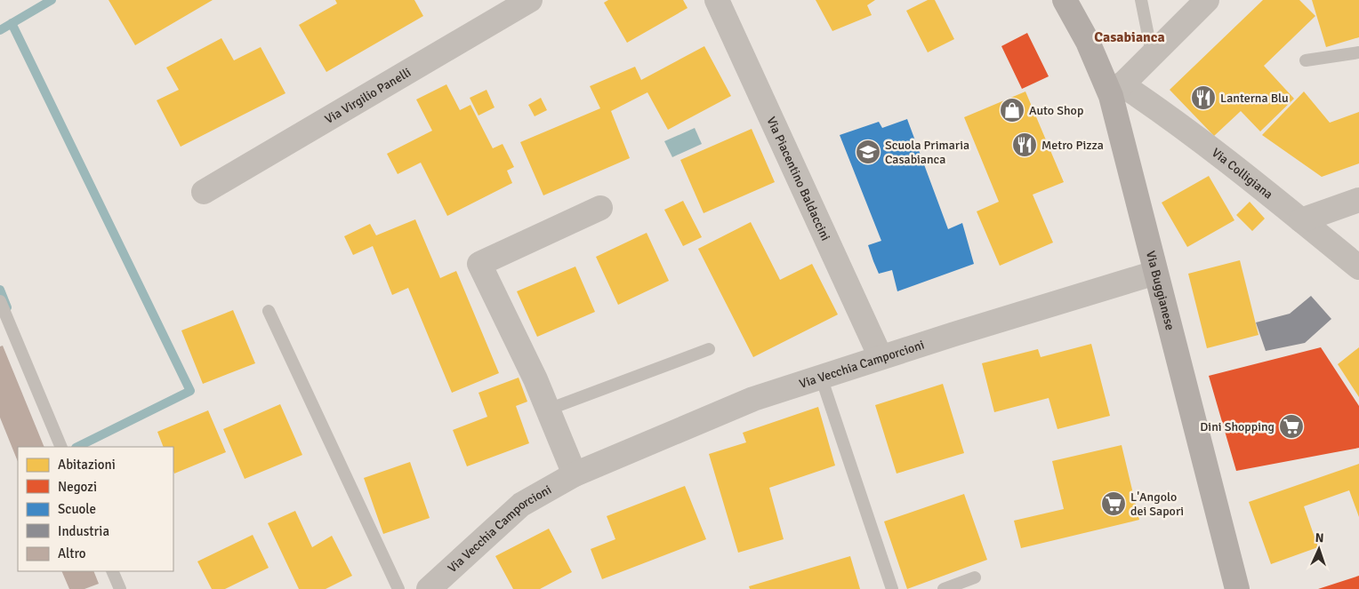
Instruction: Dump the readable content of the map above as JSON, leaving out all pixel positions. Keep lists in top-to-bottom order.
{
  "streets": {
    "main road": ["Via Buggianese"],
    "street": [
      "Via Virgilio Panelli",
      "Via Colligiana",
      "Via Piacentino Baldaccini",
      "Via Vecchia Camporcioni"
    ]
  },
  "crossings": [
    ["Via Colligiana", "Via Buggianese"],
    ["Via Piacentino Baldaccini", "Via Vecchia Camporcioni"],
    ["Via Buggianese", "Via Vecchia Camporcioni"]
  ],
  "districts": ["Casabianca"],
  "places": {
    "restaurant": ["Lanterna Blu", "Metro Pizza"],
    "shop": ["Auto Shop"],
    "school or university": ["Scuola Primaria Casabianca"],
    "supermarket": ["Dini Shopping", "L'Angolo dei Sapori"]
  },
  "legend": [
    "Abitazioni",
    "Negozi",
    "Scuole",
    "Industria",
    "Altro"
  ],
  "north": "top"
}
